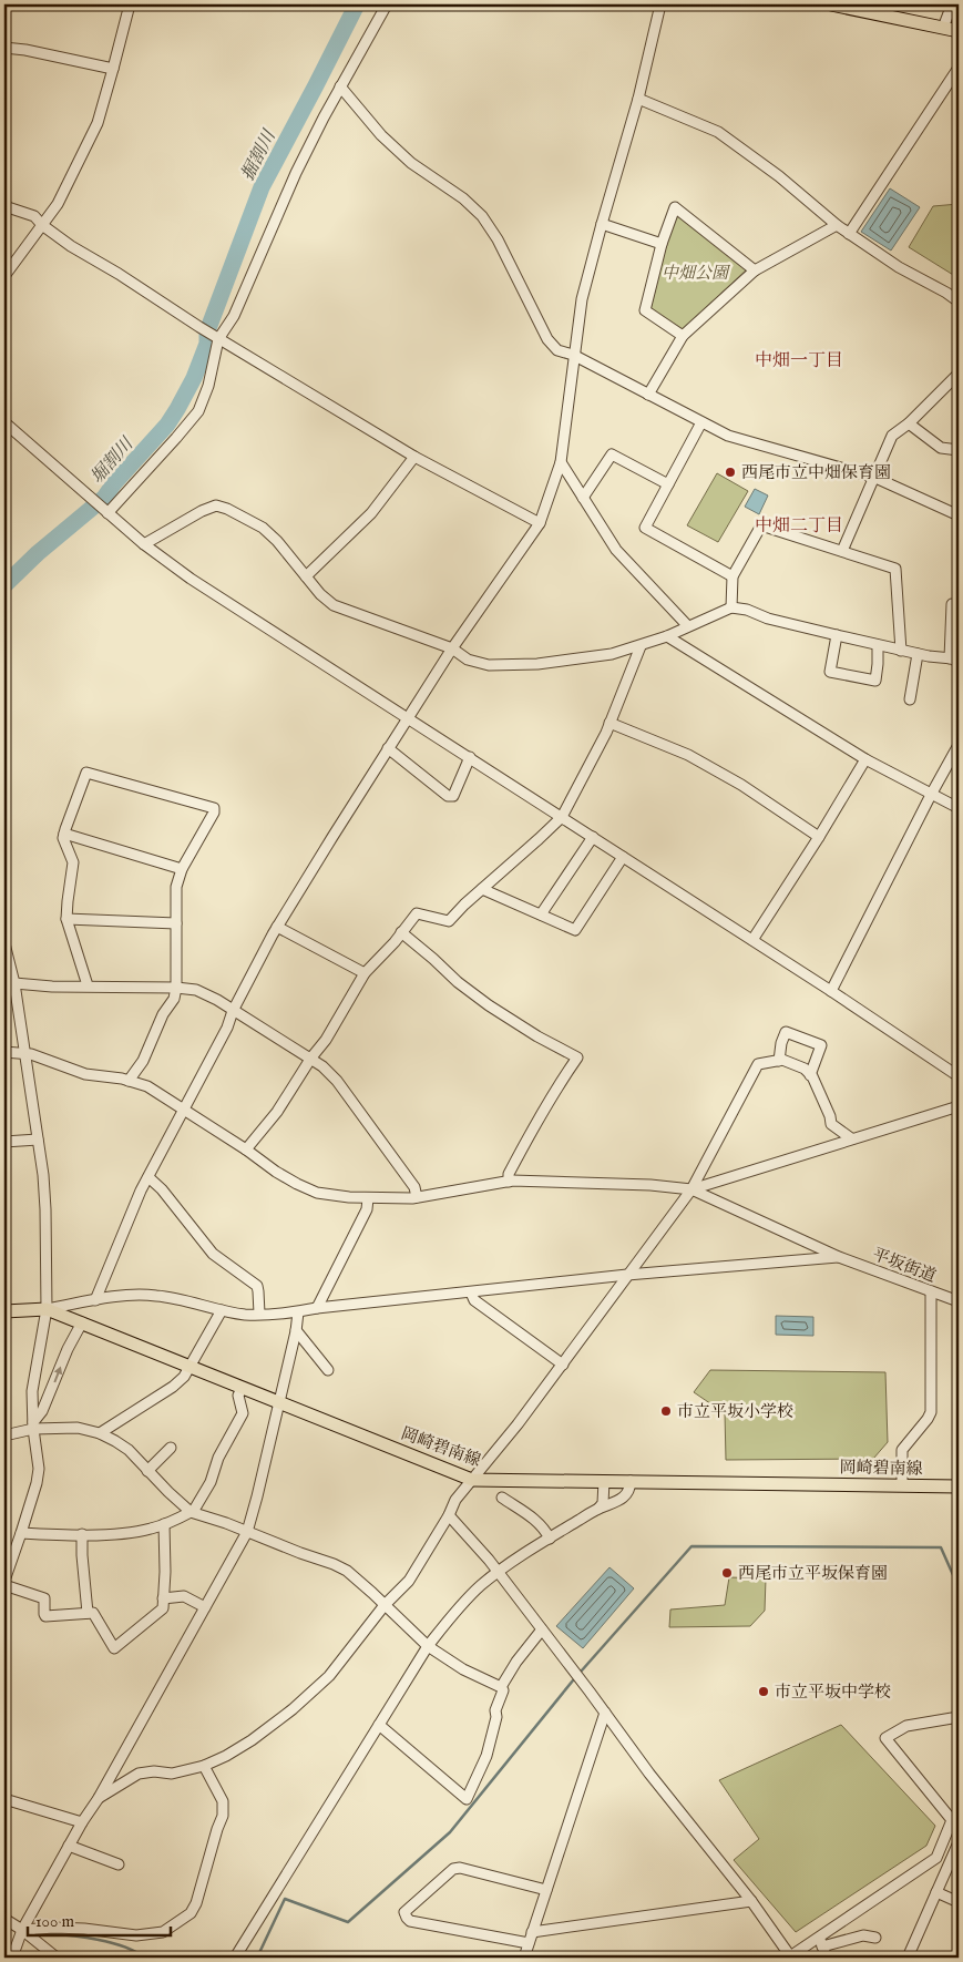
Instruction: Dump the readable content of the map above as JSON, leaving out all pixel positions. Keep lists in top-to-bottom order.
{
  "streets": {
    "main road": ["岡崎碧南線"],
    "street": ["平坂街道"]
  },
  "districts": ["中畑一丁目", "中畑二丁目"],
  "water": ["掘割川", "堀割川"],
  "parks": ["中畑公園"],
  "places": [
    "西尾市立中畑保育園",
    "市立平坂小学校",
    "西尾市立平坂保育園",
    "市立平坂中学校"
  ],
  "scale_bar": "100 m"
}
